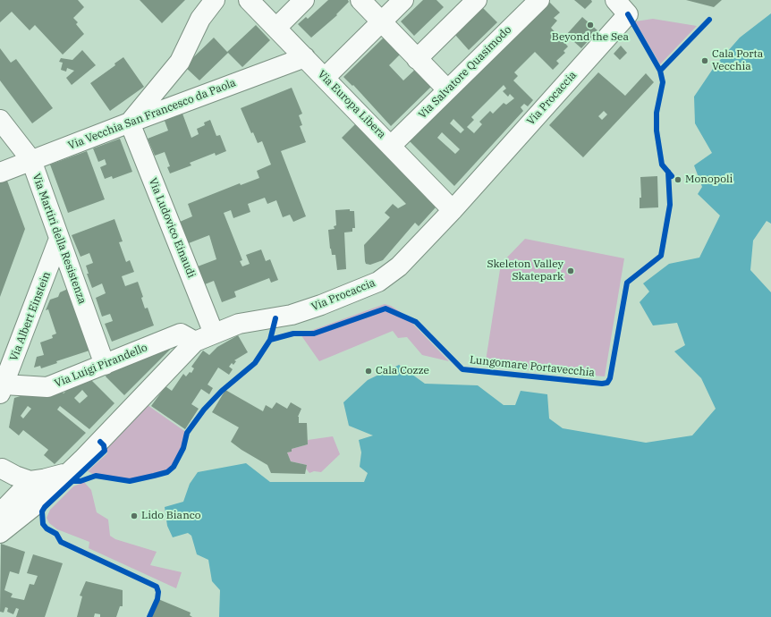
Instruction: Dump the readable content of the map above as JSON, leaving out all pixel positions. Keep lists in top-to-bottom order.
{
  "streets": {
    "street": [
      "Via Salvatore Quasimodo",
      "Via Procaccia",
      "Via Europa Libera",
      "Via Vecchia San Francesco da Paola",
      "Via Ludovico Einaudi",
      "Via Martiri della Resistenza",
      "Via Albert Einstein",
      "Via Luigi Pirandello"
    ],
    "cycle path": ["Lungomare Portavecchia"]
  },
  "crossings": [
    ["Via Salvatore Quasimodo", "Via Europa Libera"],
    ["Via Procaccia", "Via Europa Libera"],
    ["Via Procaccia", "Via Ludovico Einaudi"],
    ["Via Procaccia", "Via Luigi Pirandello"],
    ["Via Europa Libera", "Via Vecchia San Francesco da Paola"],
    ["Via Vecchia San Francesco da Paola", "Via Ludovico Einaudi"],
    ["Via Vecchia San Francesco da Paola", "Via Martiri della Resistenza"],
    ["Via Martiri della Resistenza", "Via Albert Einstein"],
    ["Via Martiri della Resistenza", "Via Luigi Pirandello"],
    ["Via Albert Einstein", "Via Luigi Pirandello"]
  ],
  "places": [
    "Beyond the Sea",
    "Cala Porta Vecchia",
    "Monopoli",
    "Skeleton Valley Skatepark",
    "Cala Cozze",
    "Lido Bianco"
  ]
}
